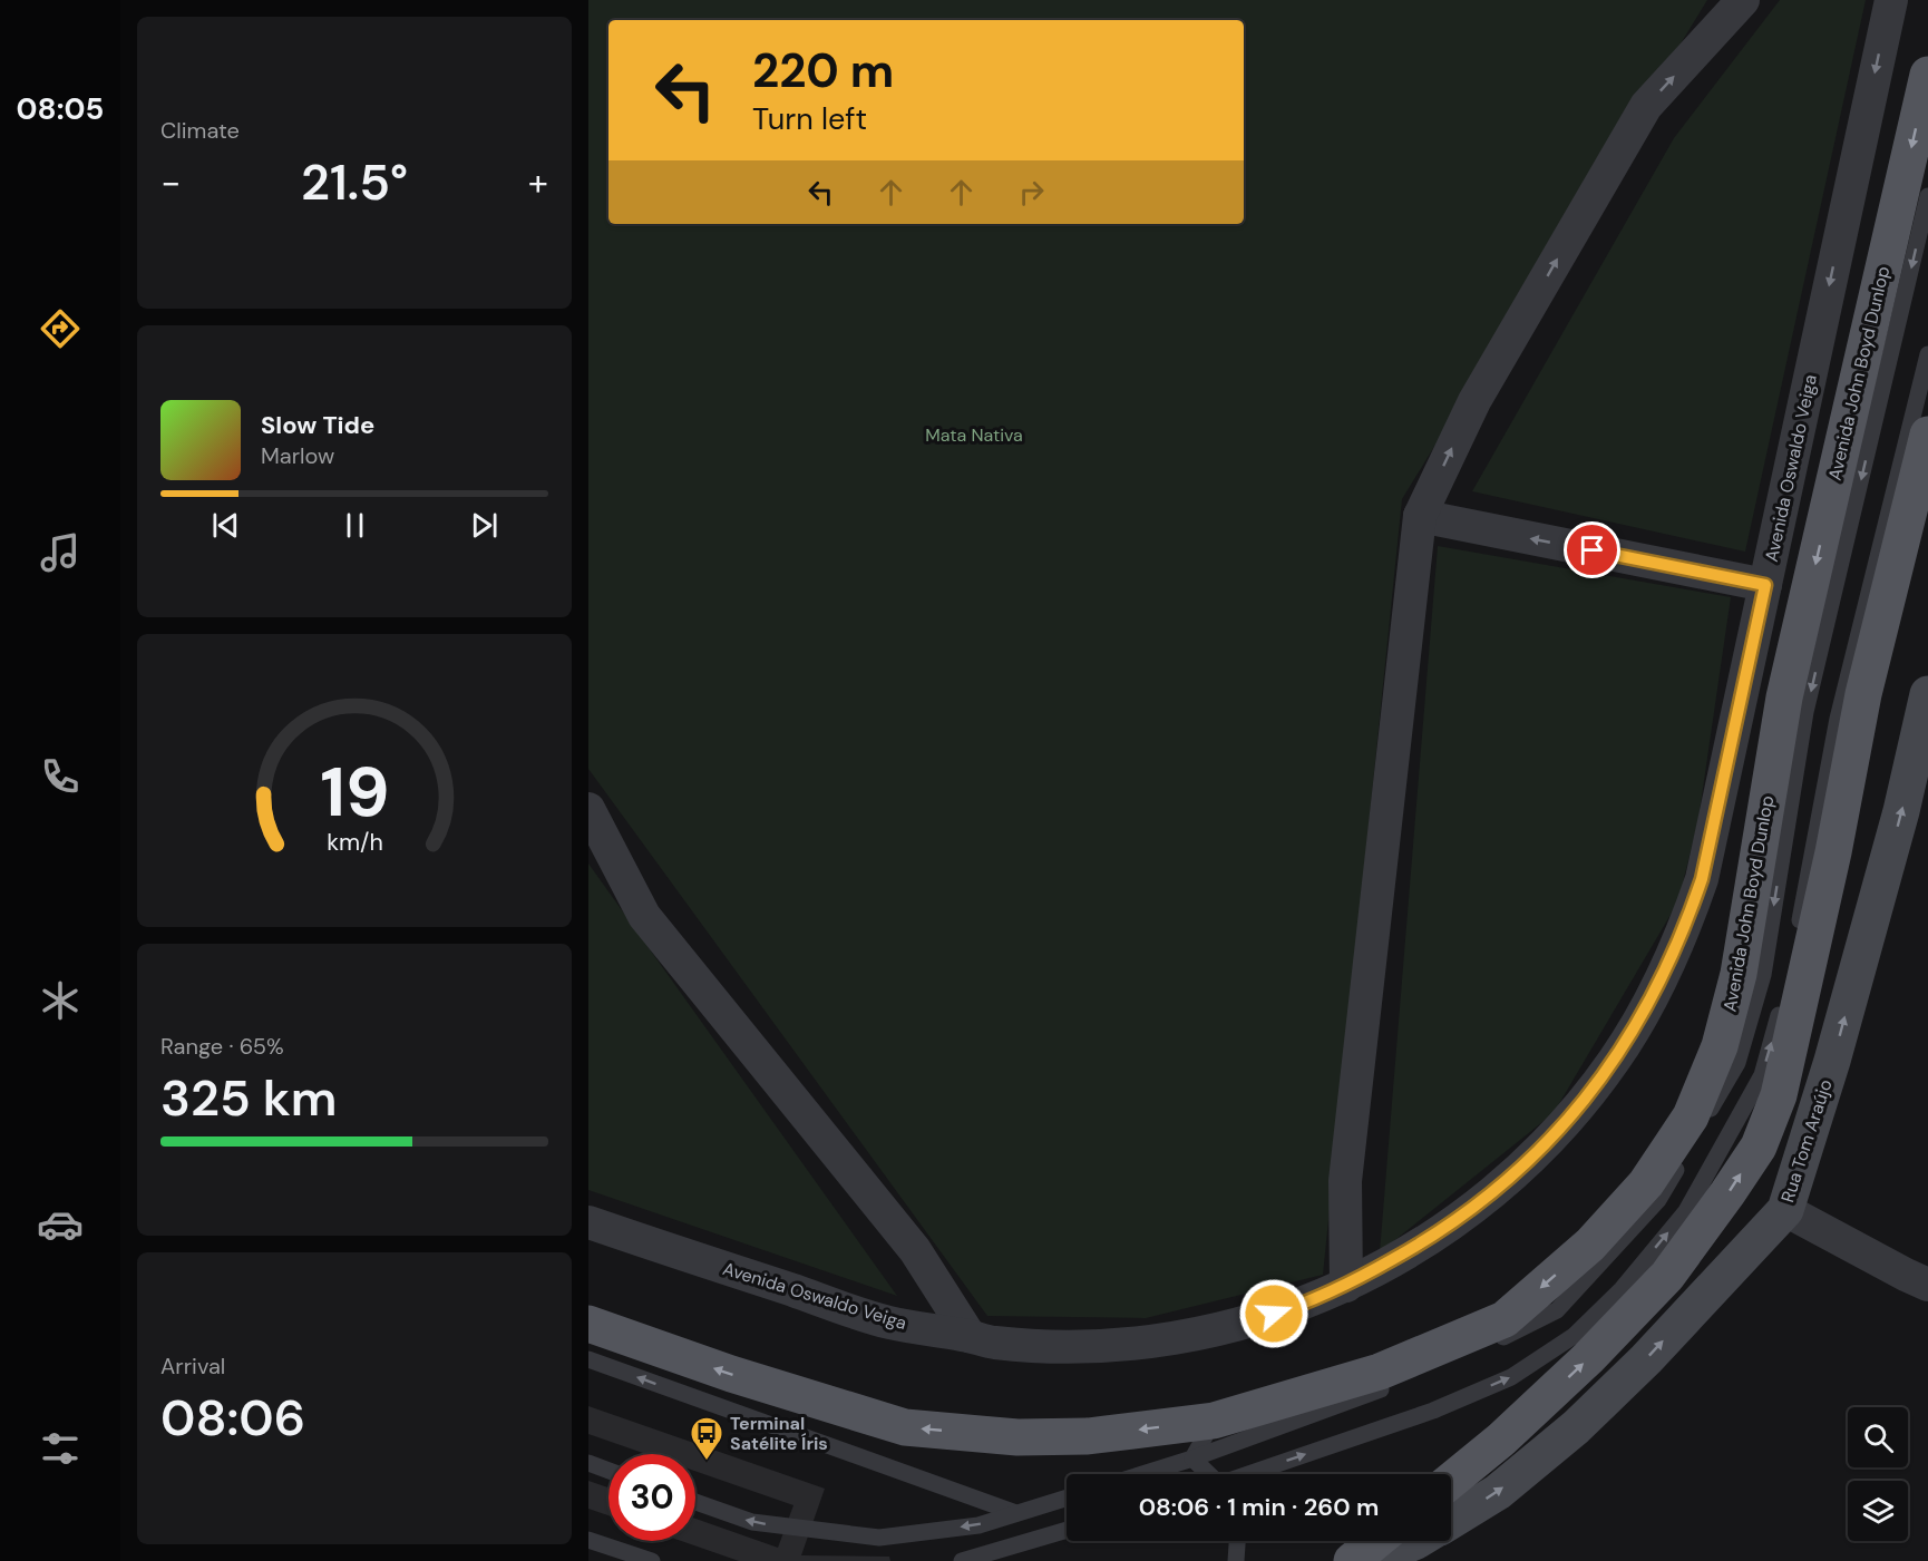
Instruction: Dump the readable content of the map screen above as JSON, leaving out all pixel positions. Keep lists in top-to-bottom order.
{
  "streets": {
    "main road": ["Avenida John Boyd Dunlop", "Rua Tom Araújo"],
    "street": ["Avenida Oswaldo Veiga"]
  },
  "parks": ["Mata Nativa"],
  "places": {
    "bus stop": ["Terminal Satélite Íris"]
  },
  "page": {
    "tabs": "08:05",
    "tile": [
      "Climate",
      ["Range · 65%", "325 km"],
      ["Arrival", "08:06"]
    ],
    "turn": ["220 m", "Turn left"],
    "heat": ["−", "21.5°", "+"],
    "song": ["Slow Tide", "Marlow"],
    "limit": "30",
    "trip": "08:06 · 1 min · 260 m",
    "gauge": ["19", "km/h"]
  }
}
